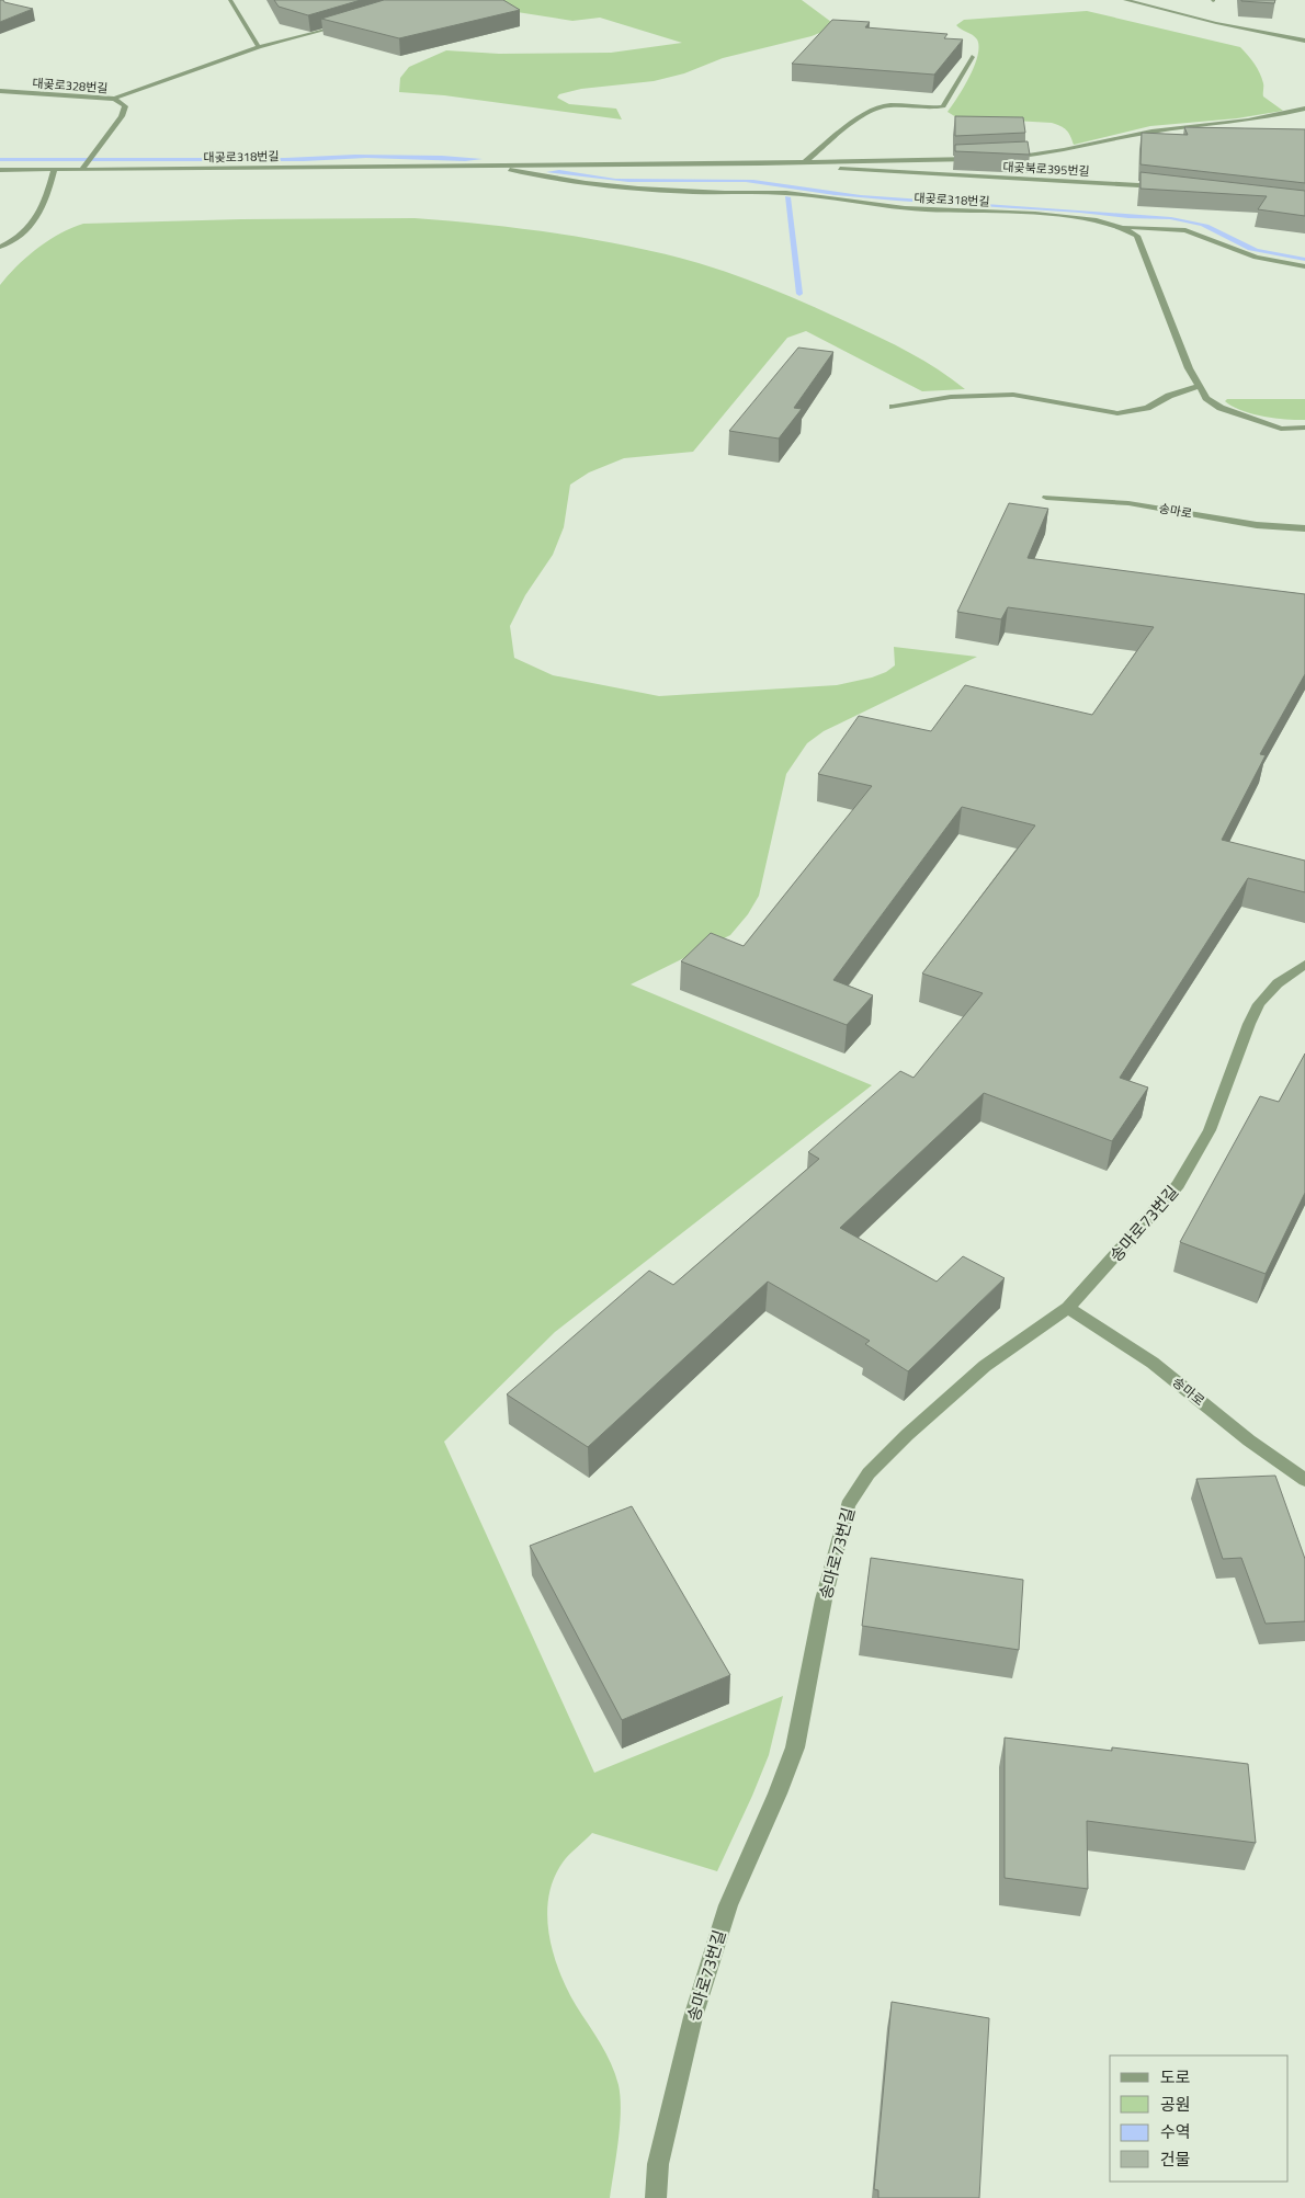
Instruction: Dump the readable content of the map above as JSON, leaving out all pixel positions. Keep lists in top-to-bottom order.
{
  "streets": {
    "street": [
      "대곶로328번길",
      "대곶로318번길",
      "대곶북로395번길",
      "송마로",
      "송마로73번길"
    ]
  },
  "crossings": [
    ["대곶로328번길", "대곶로318번길"],
    ["대곶로318번길", "대곶북로395번길"],
    ["송마로", "송마로73번길"]
  ],
  "legend": [
    "도로",
    "공원",
    "수역",
    "건물"
  ]
}
